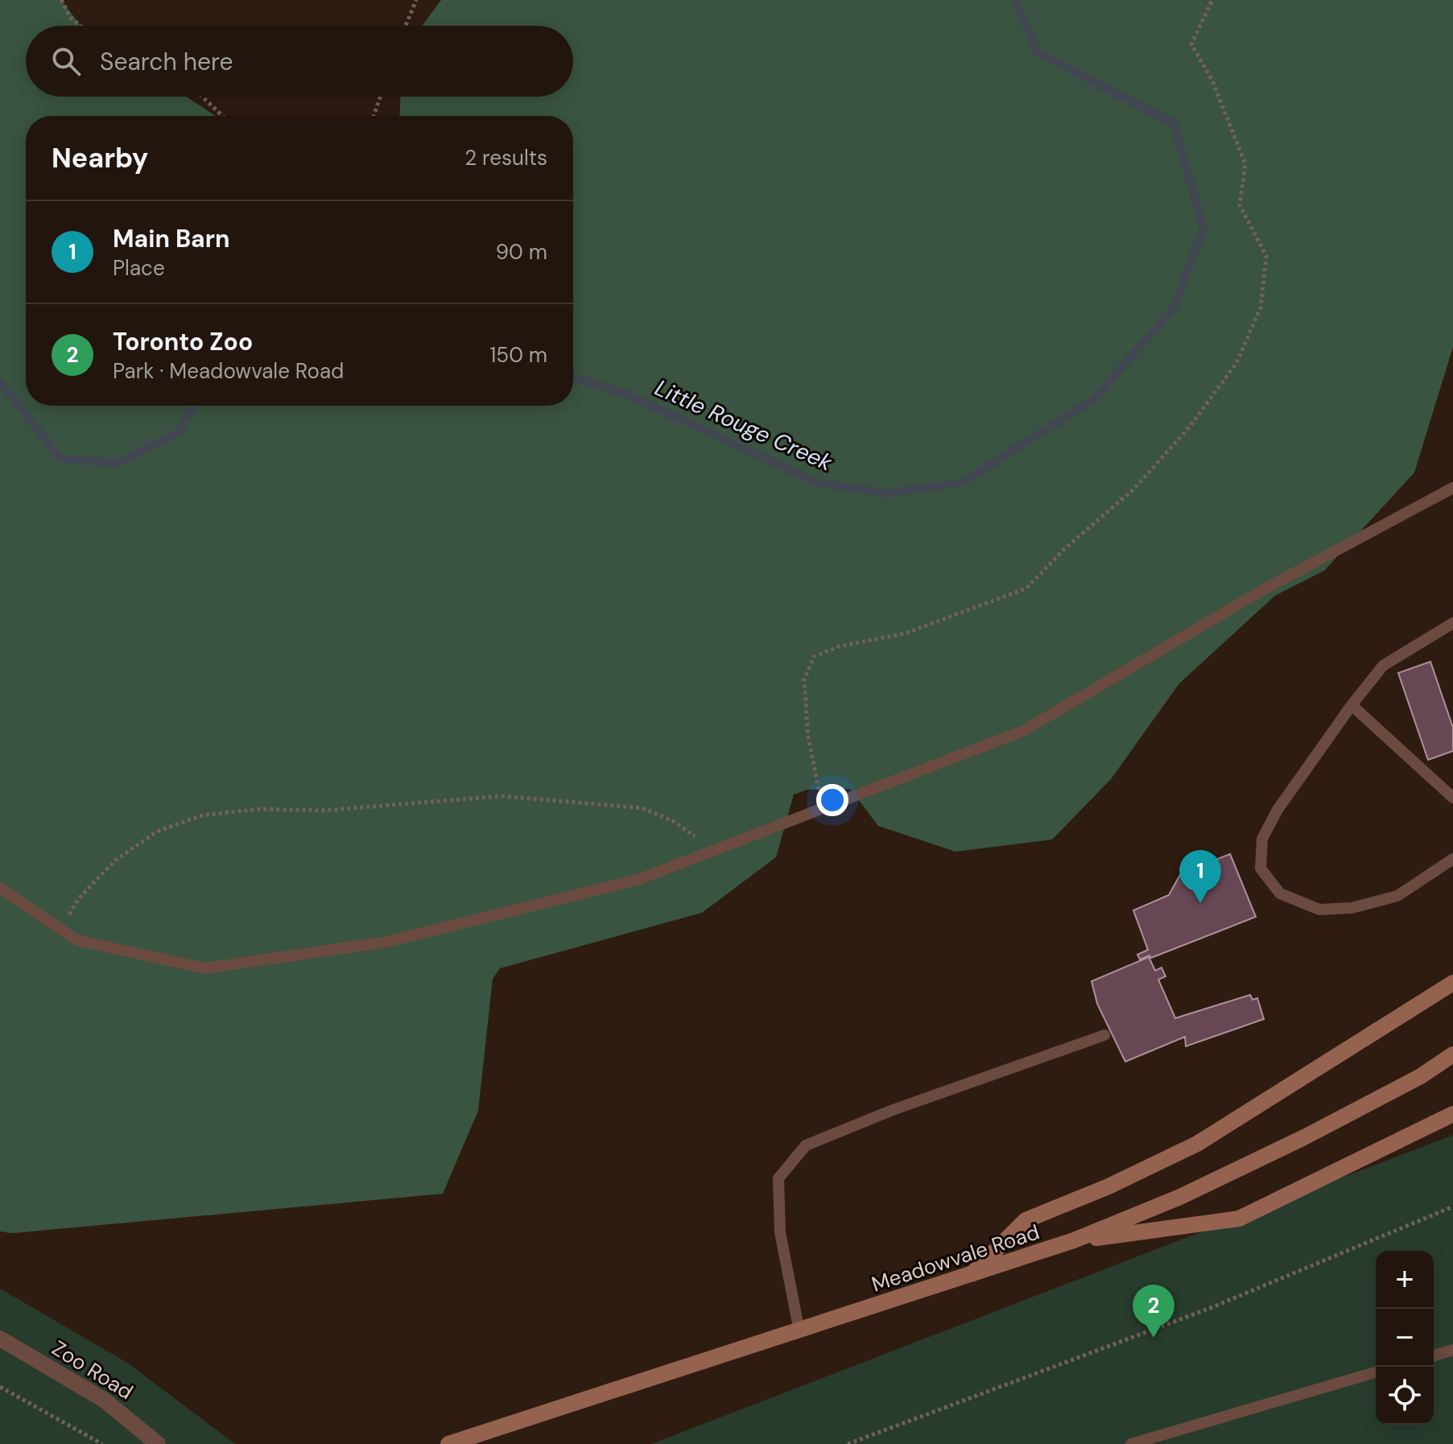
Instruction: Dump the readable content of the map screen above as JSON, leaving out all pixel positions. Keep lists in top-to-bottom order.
{
  "streets": {
    "main road": ["Meadowvale Road"],
    "street": ["Zoo Road"]
  },
  "water": ["Little Rouge Creek"],
  "page": {
    "search": "Search here",
    "heading": ["Nearby", "2 results"],
    "list": [
      {
        "mark": "1",
        "name": "Main Barn",
        "note": "Place",
        "value": "90 m"
      },
      {
        "mark": "2",
        "name": "Toronto Zoo",
        "note": "Park · Meadowvale Road",
        "value": "150 m"
      }
    ],
    "pins": ["1", "2"],
    "map_buttons": ["+", "−"]
  }
}
